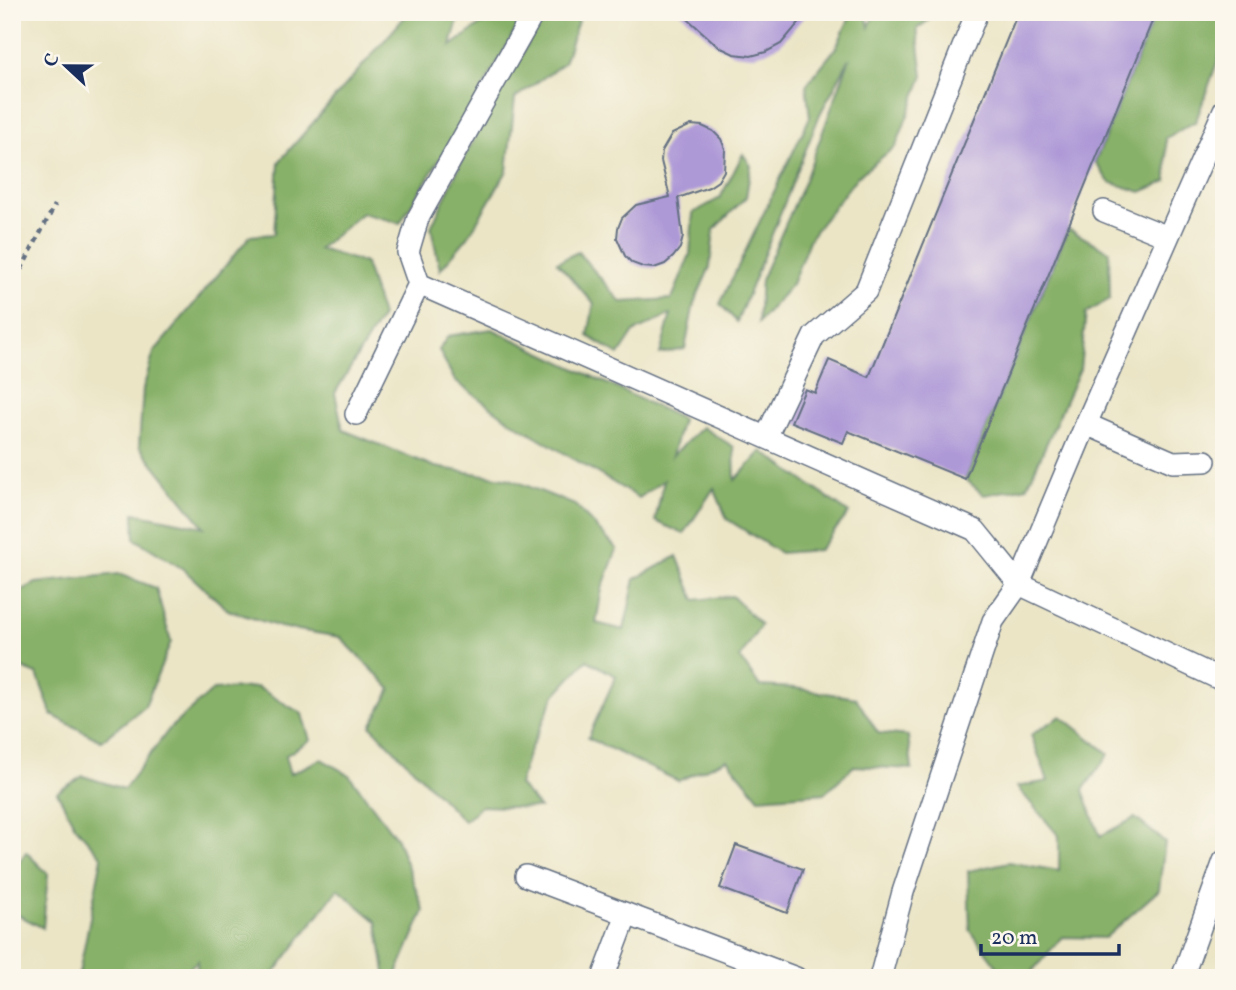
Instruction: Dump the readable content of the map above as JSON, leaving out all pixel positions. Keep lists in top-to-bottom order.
{
  "scale_bar": "20 m",
  "north": "left"
}
